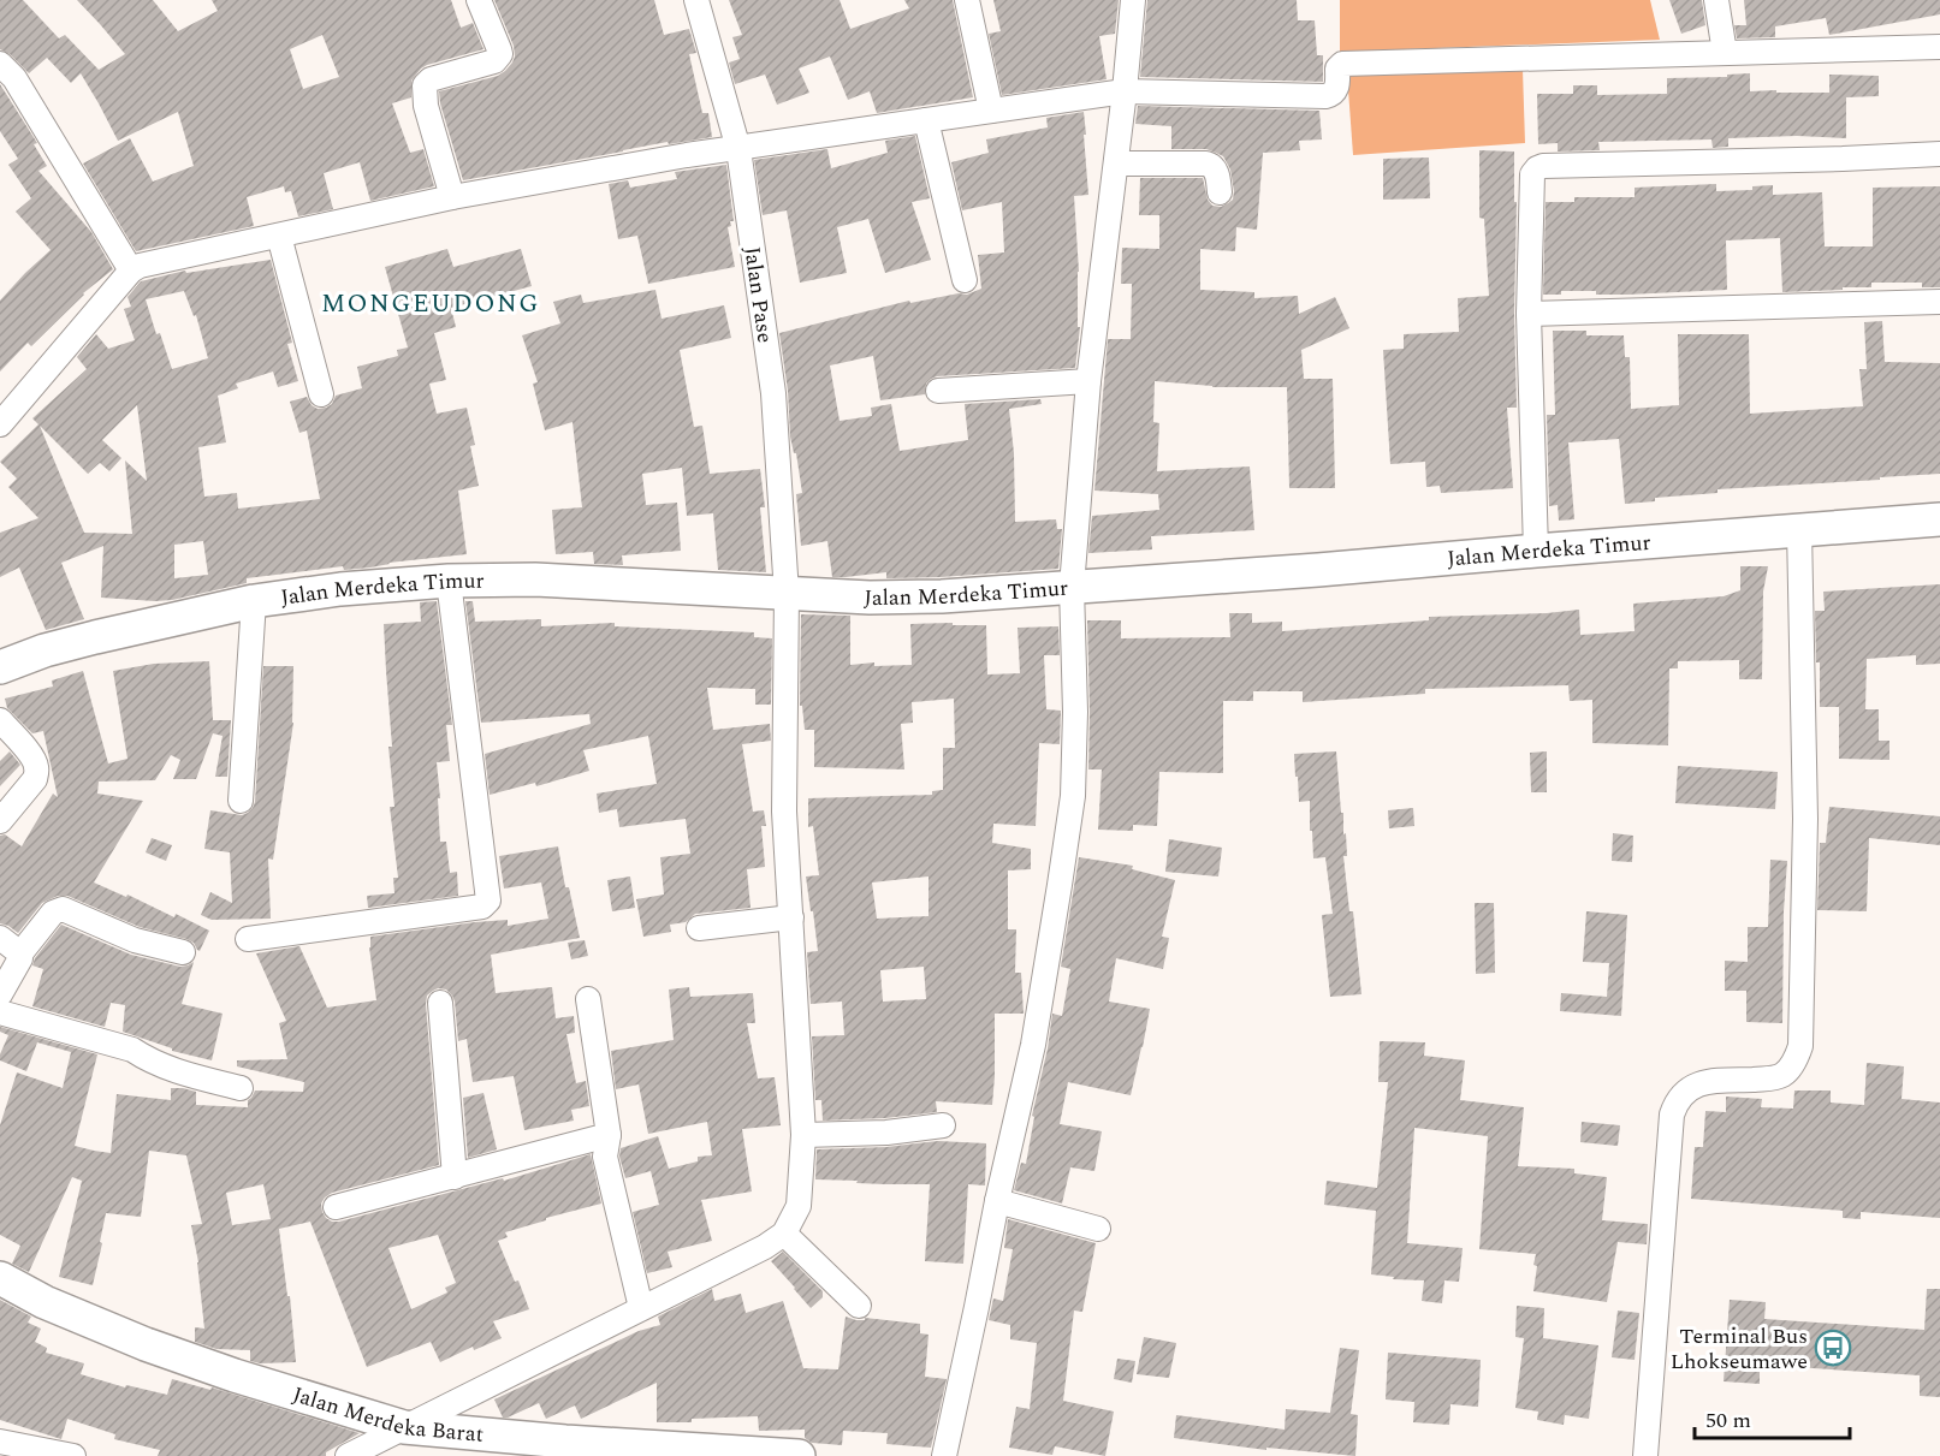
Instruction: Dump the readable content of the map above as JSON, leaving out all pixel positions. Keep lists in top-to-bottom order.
{
  "streets": {
    "main road": ["Jalan Merdeka Timur", "Jalan Merdeka Barat"],
    "street": ["Jalan Pase"]
  },
  "crossings": [
    ["Jalan Pase", "Jalan Merdeka Timur"]
  ],
  "districts": ["MONGEUDONG"],
  "places": {
    "bus stop": ["Terminal Bus Lhokseumawe"]
  },
  "scale_bar": "50 m"
}
